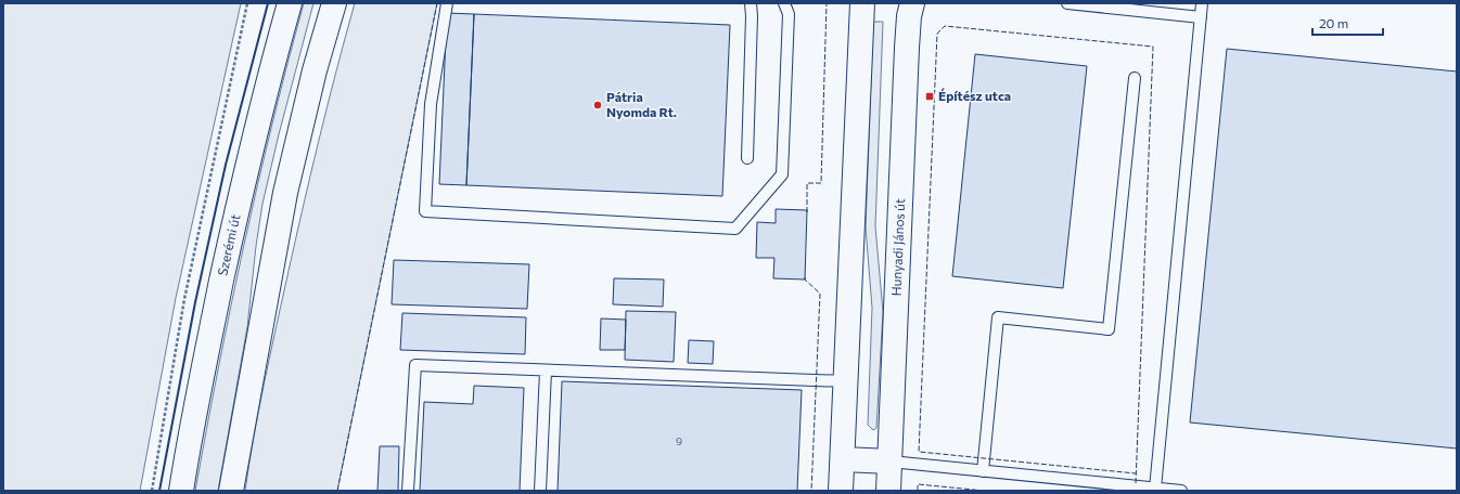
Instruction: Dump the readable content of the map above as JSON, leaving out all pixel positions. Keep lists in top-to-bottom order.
{
  "streets": {
    "main road": ["Szerémi út", "Hunyadi János út"]
  },
  "places": {
    "transit": ["Építész utca"],
    "other": ["Pátria Nyomda Rt."]
  },
  "house_numbers": ["9"],
  "scale_bar": "20 m"
}
